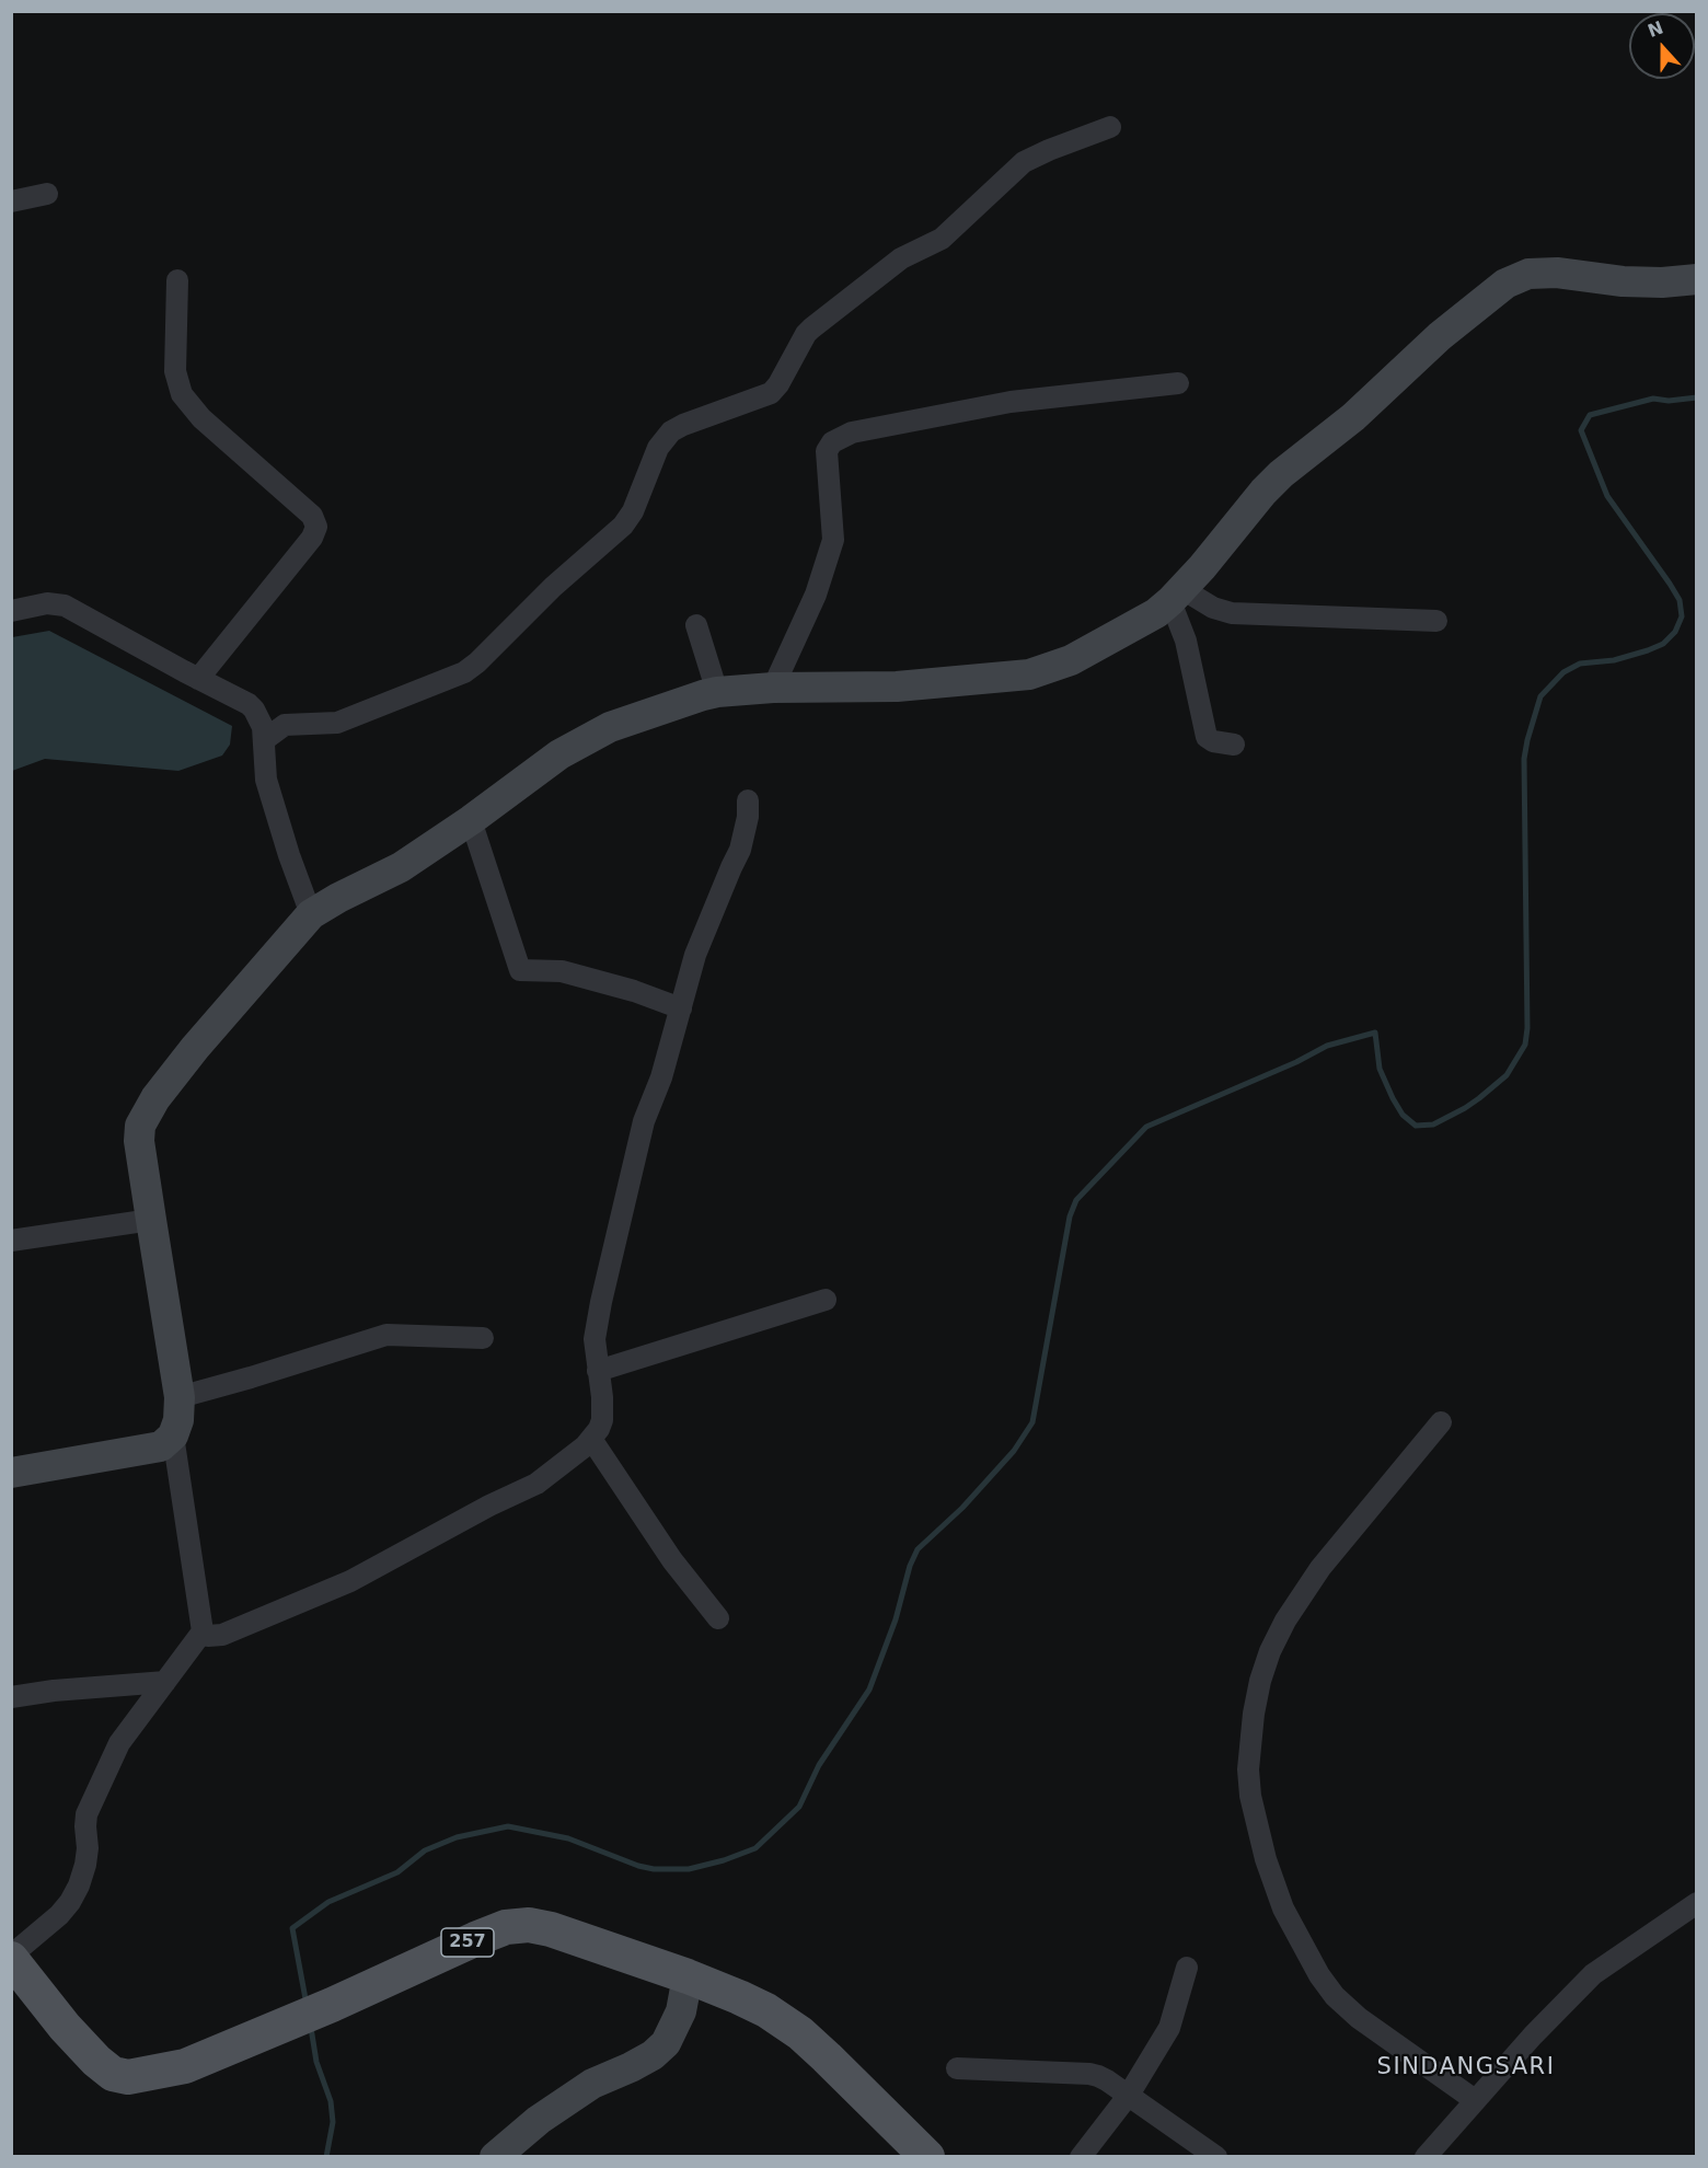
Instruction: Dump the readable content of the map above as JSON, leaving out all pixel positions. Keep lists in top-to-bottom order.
{
  "streets": {
    "main road": ["257"]
  },
  "districts": ["SINDANGSARI"],
  "north": "top"
}
